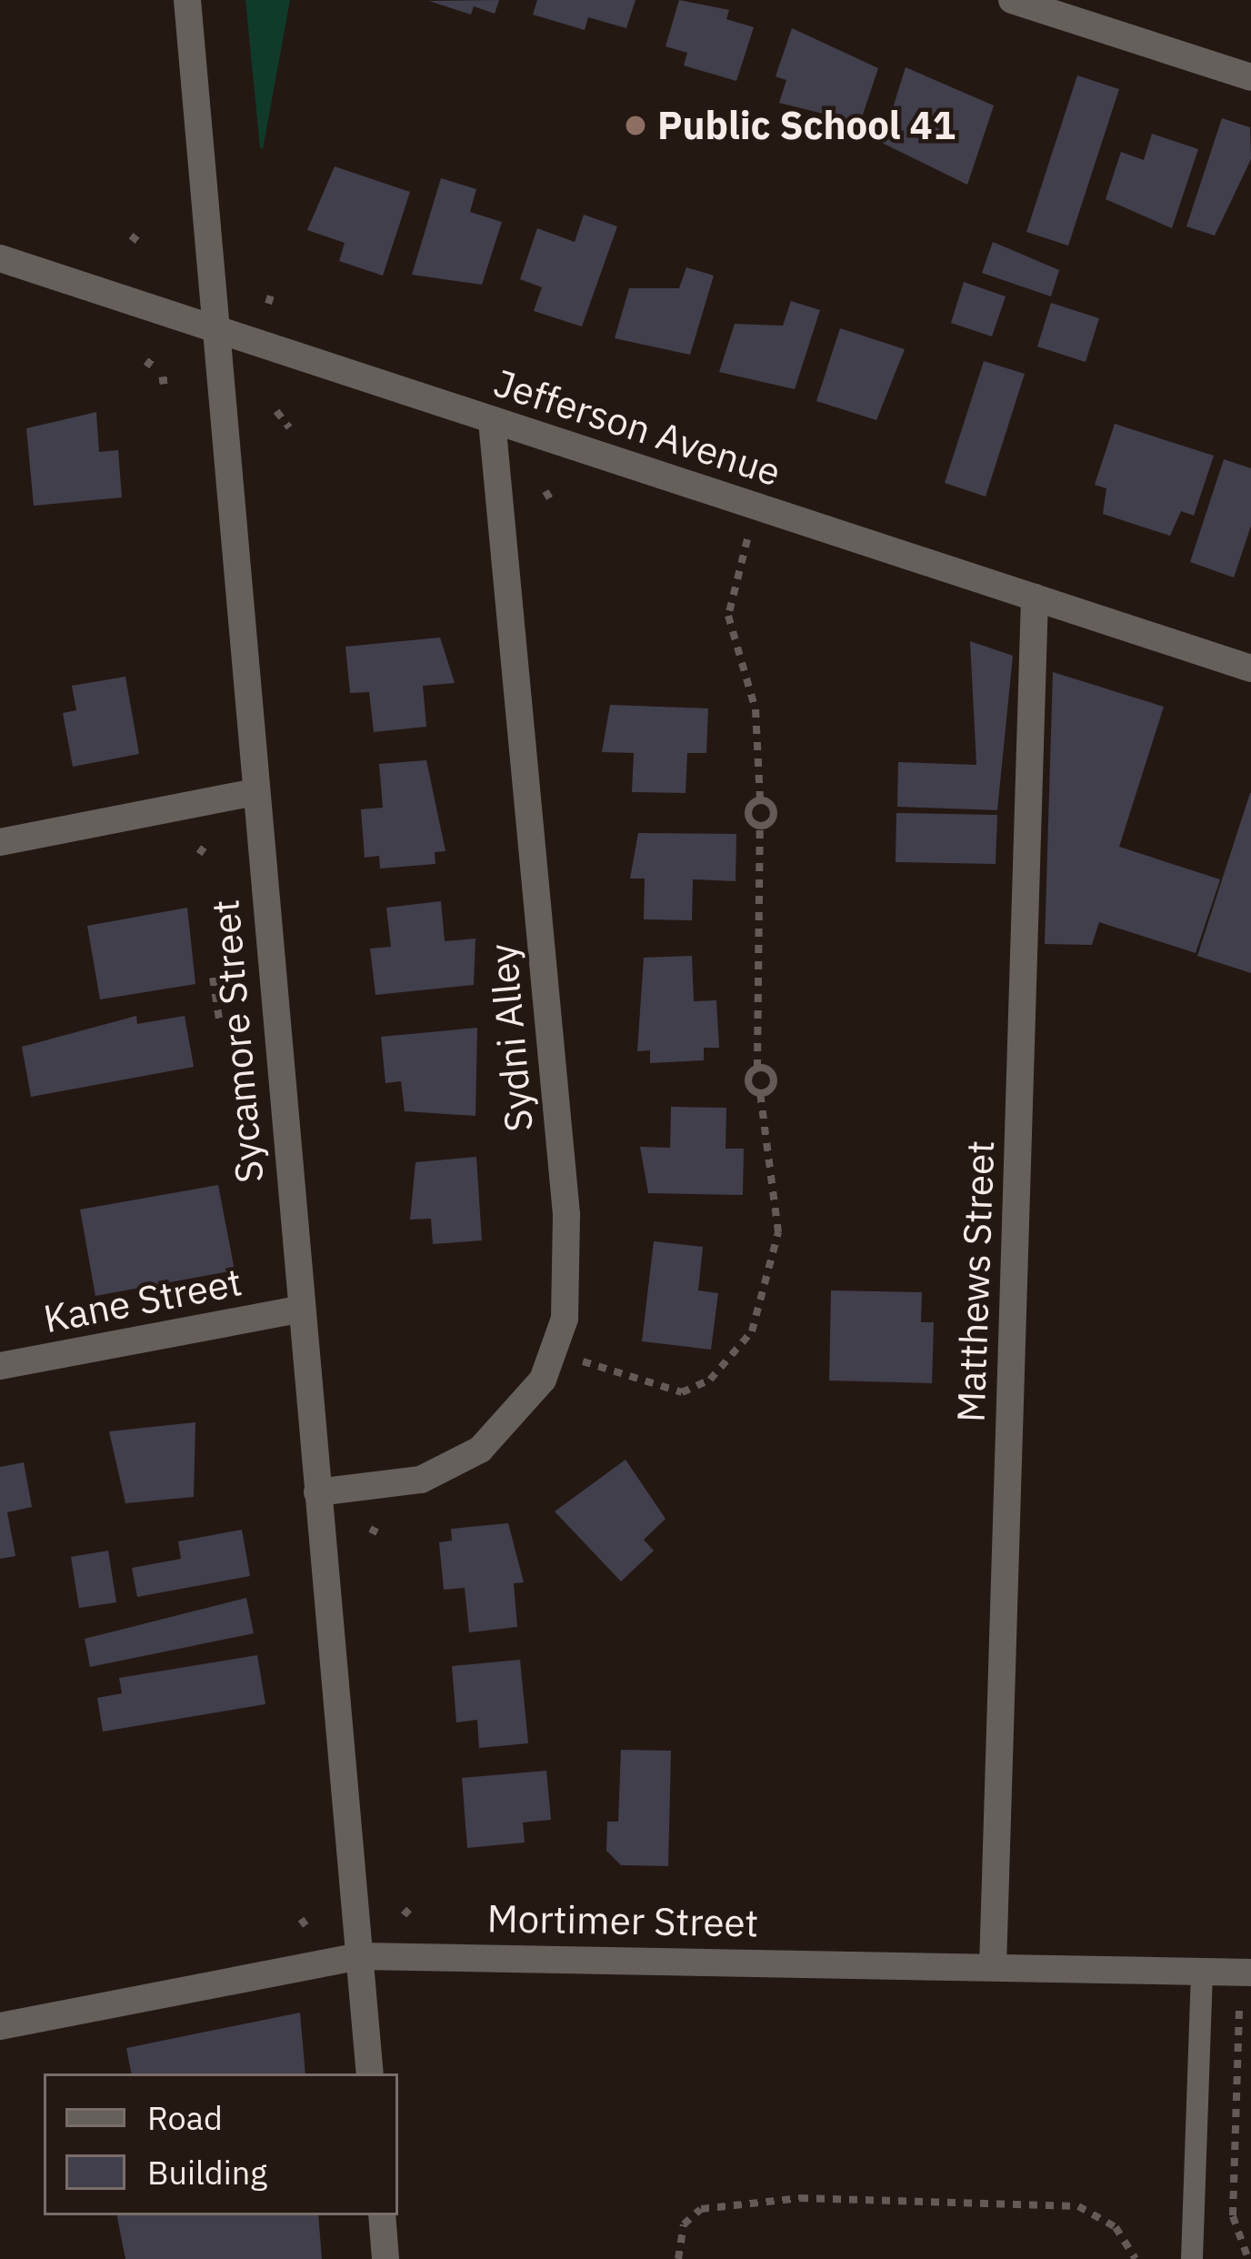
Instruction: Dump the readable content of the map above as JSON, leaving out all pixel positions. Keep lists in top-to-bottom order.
{
  "streets": {
    "street": [
      "Jefferson Avenue",
      "Sydni Alley",
      "Sycamore Street",
      "Matthews Street",
      "Kane Street",
      "Mortimer Street"
    ]
  },
  "crossings": [
    ["Jefferson Avenue", "Sydni Alley"],
    ["Jefferson Avenue", "Sycamore Street"],
    ["Jefferson Avenue", "Matthews Street"],
    ["Sydni Alley", "Sycamore Street"],
    ["Sycamore Street", "Kane Street"],
    ["Sycamore Street", "Mortimer Street"],
    ["Matthews Street", "Mortimer Street"]
  ],
  "places": ["Public School 41"],
  "legend": ["Road", "Building"]
}
